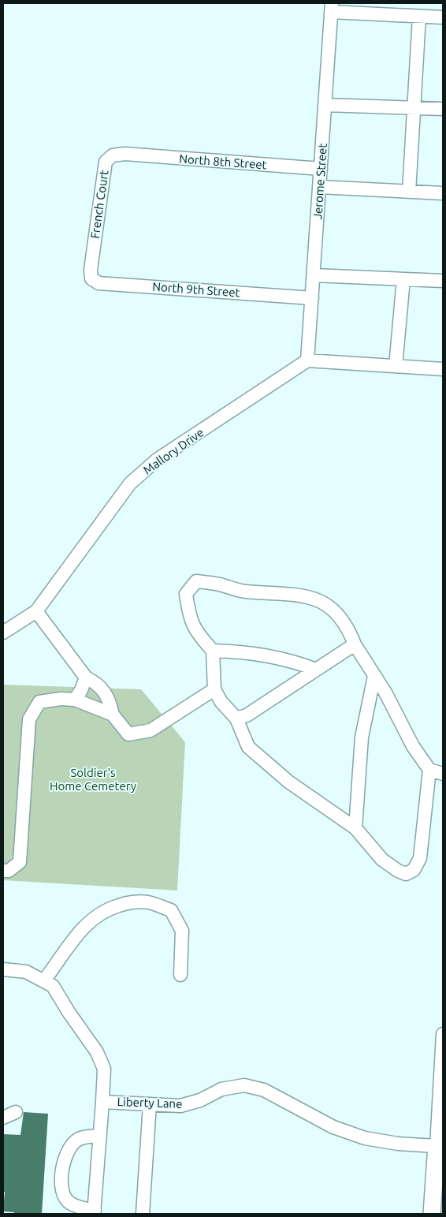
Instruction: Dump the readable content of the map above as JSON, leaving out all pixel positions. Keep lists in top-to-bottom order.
{
  "streets": {
    "street": [
      "North 8th Street",
      "Jerome Street",
      "French Court",
      "North 9th Street",
      "Mallory Drive",
      "Liberty Lane"
    ]
  },
  "crossings": [
    ["North 8th Street", "Jerome Street"],
    ["North 8th Street", "French Court"],
    ["Jerome Street", "North 9th Street"],
    ["Jerome Street", "Mallory Drive"],
    ["French Court", "North 9th Street"]
  ],
  "parks": ["Soldier's Home Cemetery"]
}
